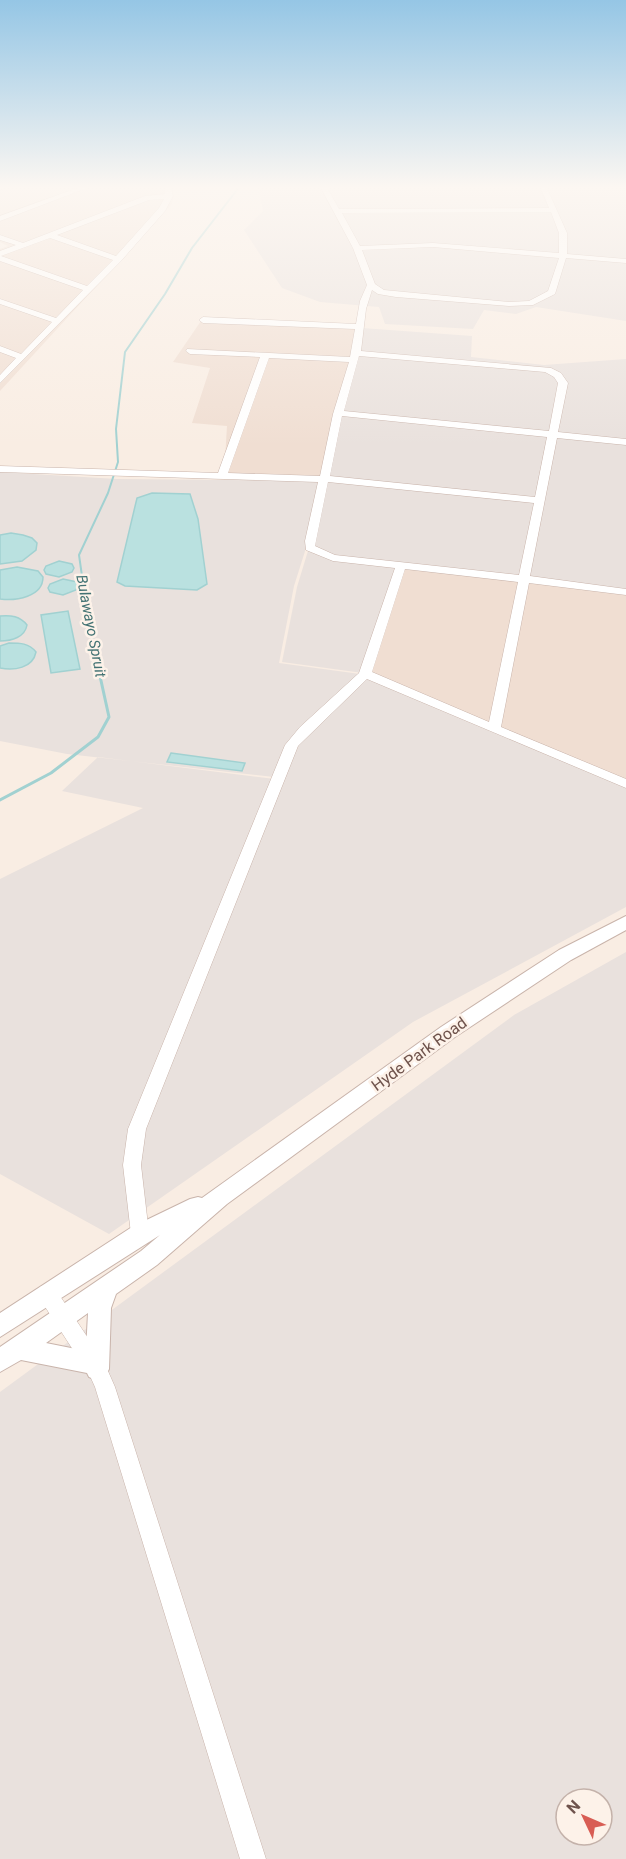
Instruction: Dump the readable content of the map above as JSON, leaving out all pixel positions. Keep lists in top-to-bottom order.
{
  "streets": {
    "street": ["Hyde Park Road"]
  },
  "water": ["Bulawayo Spruit"],
  "north": "top left"
}
